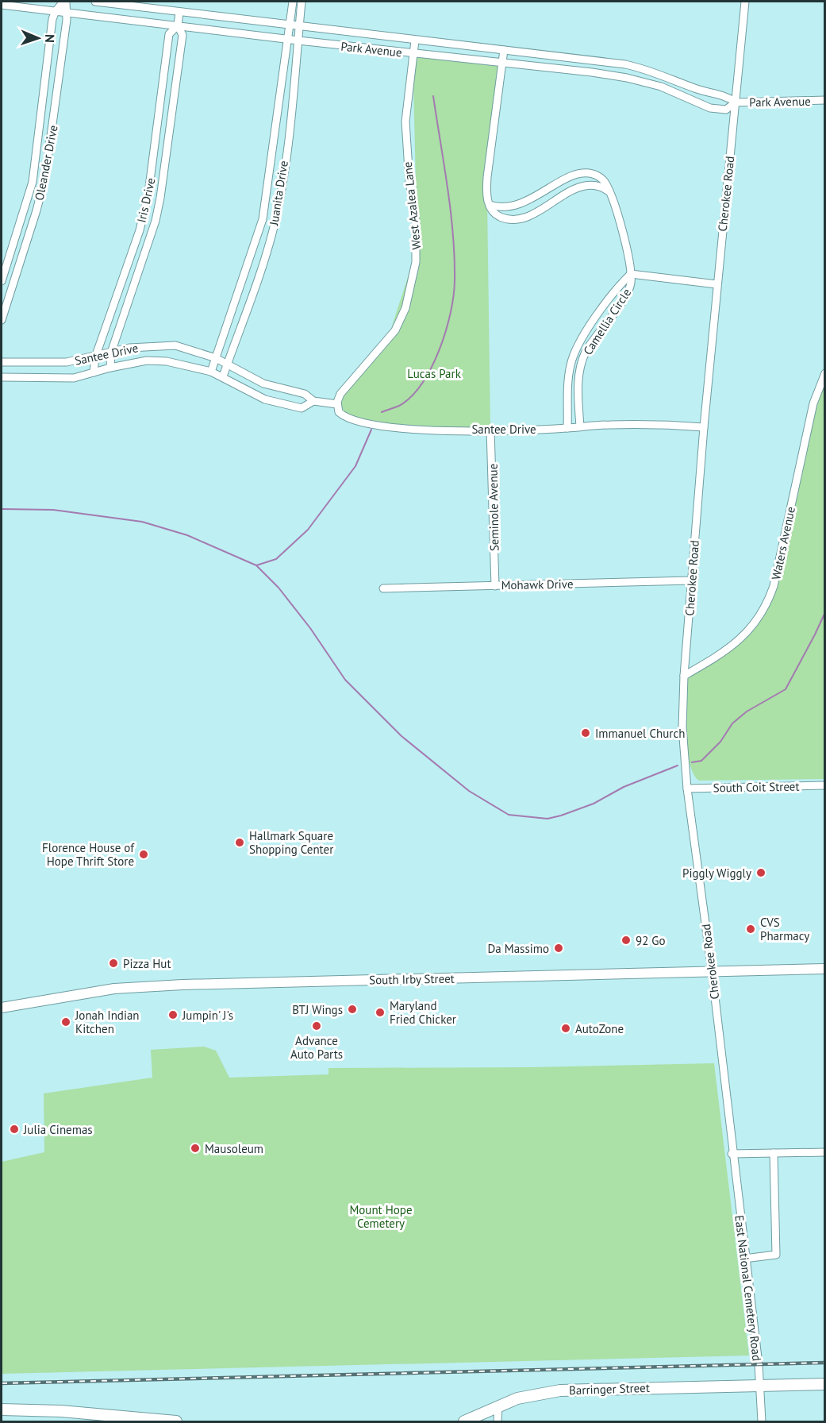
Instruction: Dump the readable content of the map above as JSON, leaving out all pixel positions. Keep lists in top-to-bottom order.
{
  "streets": {
    "highway": ["Barringer Street"],
    "main road": ["South Irby Street"],
    "street": [
      "Park Avenue",
      "Oleander Drive",
      "Juanita Drive",
      "Cherokee Road",
      "Iris Drive",
      "West Azalea Lane",
      "Camellia Circle",
      "Santee Drive",
      "Seminole Avenue",
      "Waters Avenue",
      "Mohawk Drive",
      "South Coit Street",
      "East National Cemetery Road"
    ]
  },
  "crossings": [
    ["Park Avenue", "Oleander Drive"],
    ["Park Avenue", "Juanita Drive"],
    ["Park Avenue", "Cherokee Road"],
    ["Park Avenue", "Iris Drive"],
    ["Park Avenue", "West Azalea Lane"],
    ["Juanita Drive", "Santee Drive"],
    ["Cherokee Road", "Santee Drive"],
    ["Cherokee Road", "Waters Avenue"],
    ["Cherokee Road", "Mohawk Drive"],
    ["Cherokee Road", "South Coit Street"],
    ["Cherokee Road", "South Irby Street"],
    ["Cherokee Road", "East National Cemetery Road"],
    ["Iris Drive", "Santee Drive"],
    ["West Azalea Lane", "Santee Drive"],
    ["Camellia Circle", "Santee Drive"],
    ["Santee Drive", "Seminole Avenue"],
    ["Seminole Avenue", "Mohawk Drive"],
    ["East National Cemetery Road", "Barringer Street"]
  ],
  "parks": ["Lucas Park", "Mount Hope Cemetery"],
  "places": [
    "Immanuel Church",
    "Hallmark Square Shopping Center",
    "Florence House of Hope Thrift Store",
    "Piggly Wiggly",
    "CVS Pharmacy",
    "92 Go",
    "Da Massimo",
    "Pizza Hut",
    "BTJ Wings",
    "Maryland Fried Chicker",
    "Jumpin' J's",
    "Jonah Indian Kitchen",
    "Advance Auto Parts",
    "AutoZone",
    "Julia Cinemas",
    "Mausoleum"
  ],
  "north": "right"
}
